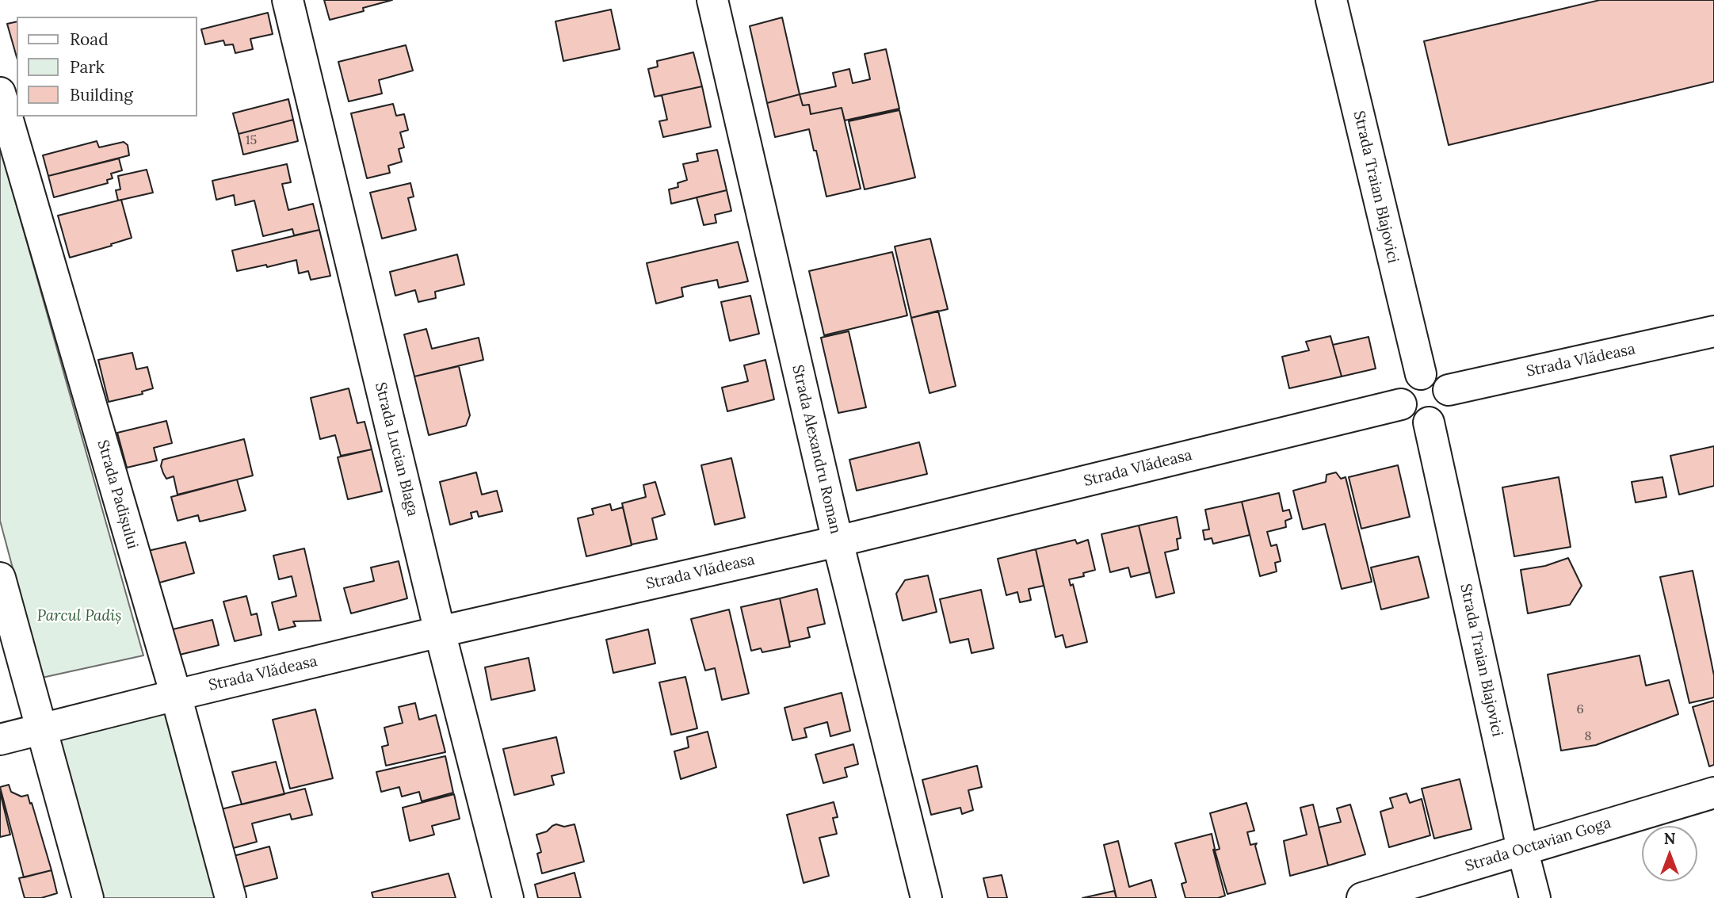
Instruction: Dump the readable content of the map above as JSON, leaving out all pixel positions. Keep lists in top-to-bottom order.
{
  "streets": {
    "street": [
      "Strada Traian Blajovici",
      "Strada Vlădeasa",
      "Strada Lucian Blaga",
      "Strada Alexandru Roman",
      "Strada Padișului",
      "Strada Octavian Goga"
    ]
  },
  "crossings": [
    ["Strada Traian Blajovici", "Strada Vlădeasa"],
    ["Strada Traian Blajovici", "Strada Octavian Goga"],
    ["Strada Vlădeasa", "Strada Lucian Blaga"],
    ["Strada Vlădeasa", "Strada Alexandru Roman"],
    ["Strada Vlădeasa", "Strada Padișului"]
  ],
  "parks": ["Parcul Padiș"],
  "house_numbers": ["15", "6", "8"],
  "legend": ["Road", "Park", "Building"],
  "north": "top"
}
